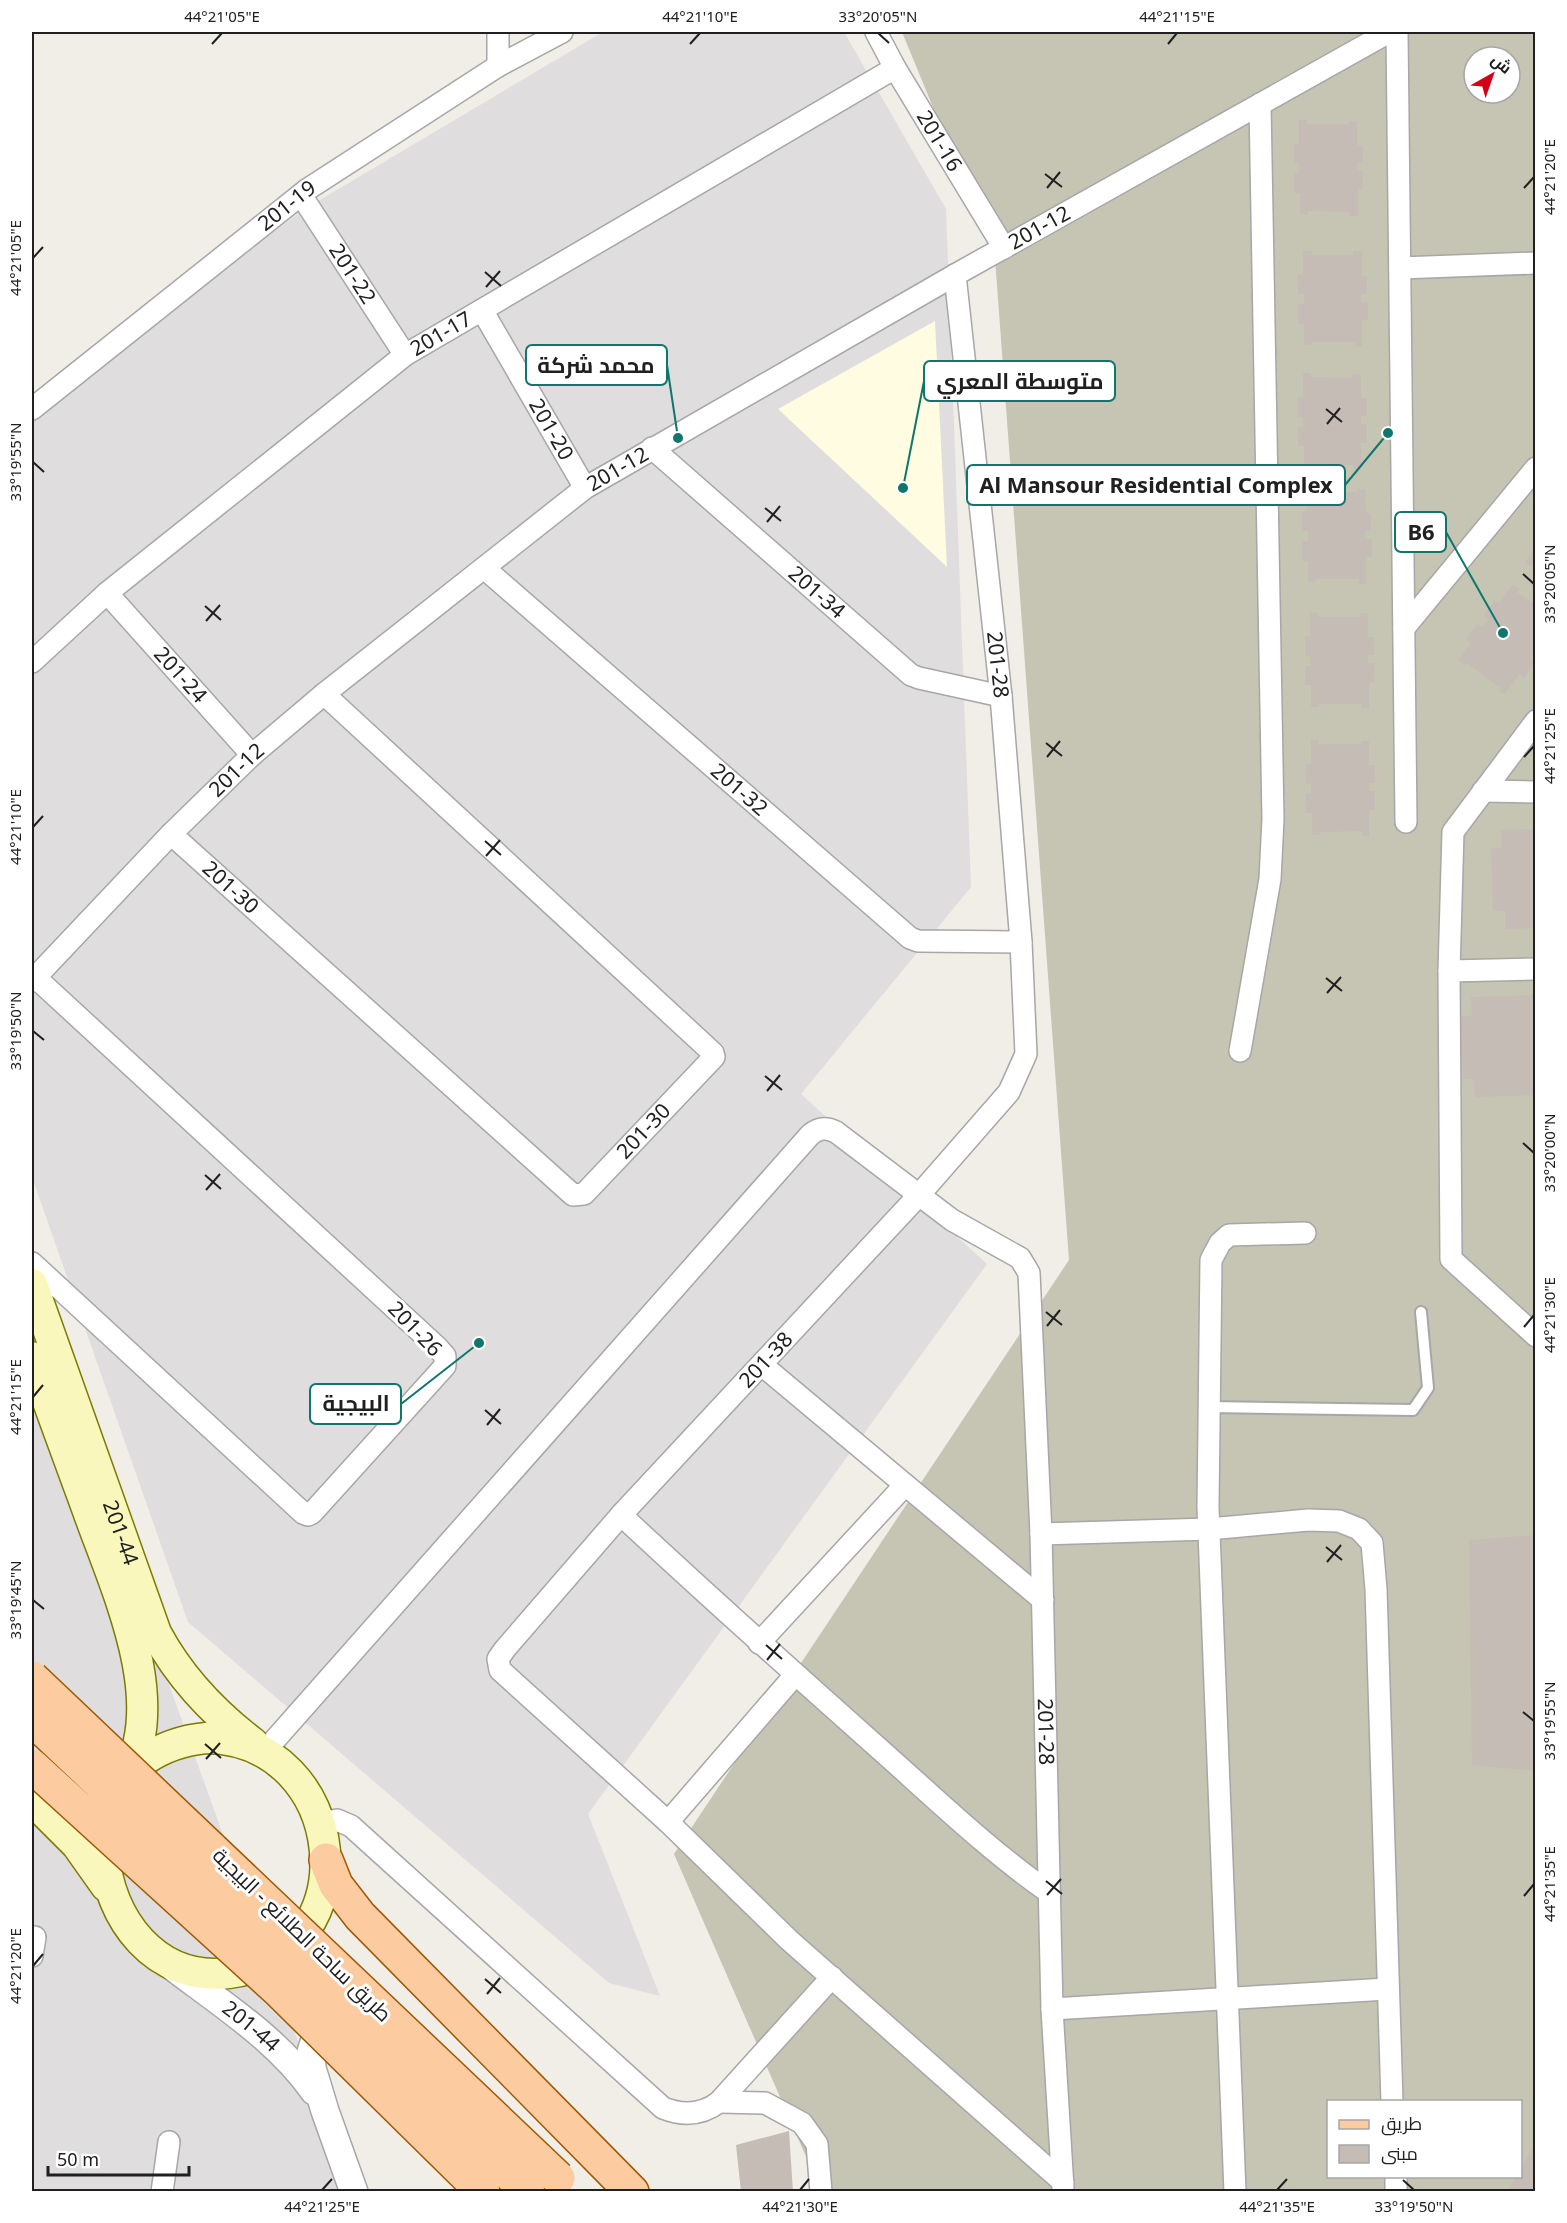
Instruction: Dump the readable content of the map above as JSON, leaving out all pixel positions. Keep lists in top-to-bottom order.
{
  "streets": {
    "main road": ["201-44", "طريق ساحة الطلائع - البيجية"],
    "street": [
      "201-16",
      "201-19",
      "201-12",
      "201-22",
      "201-17",
      "201-20",
      "201-34",
      "201-28",
      "201-24",
      "201-32",
      "201-30",
      "201-26",
      "201-38"
    ]
  },
  "crossings": [
    ["201-16", "201-12"],
    ["201-16", "201-17"],
    ["201-19", "201-22"],
    ["201-12", "201-20"],
    ["201-12", "201-34"],
    ["201-12", "201-28"],
    ["201-12", "201-24"],
    ["201-12", "201-32"],
    ["201-12", "201-30"],
    ["201-12", "201-26"],
    ["201-22", "201-17"],
    ["201-17", "201-20"],
    ["201-17", "201-24"],
    ["201-34", "201-28"],
    ["201-28", "201-32"],
    ["201-28", "201-38"]
  ],
  "places": [
    "Al Mansour Residential Complex",
    "محمد شركة",
    "متوسطة المعري",
    "B6",
    "البيجية"
  ],
  "legend": ["طريق", "مبنى"],
  "scale_bar": "50 m",
  "north": "top right",
  "coordinates": [
    "44°21'05\"E",
    "44°21'10\"E",
    "33°20'05\"N",
    "44°21'15\"E",
    "44°21'20\"E",
    "33°19'55\"N",
    "44°21'25\"E",
    "33°19'50\"N",
    "33°20'00\"N",
    "44°21'30\"E",
    "33°19'45\"N",
    "44°21'35\"E"
  ]
}
